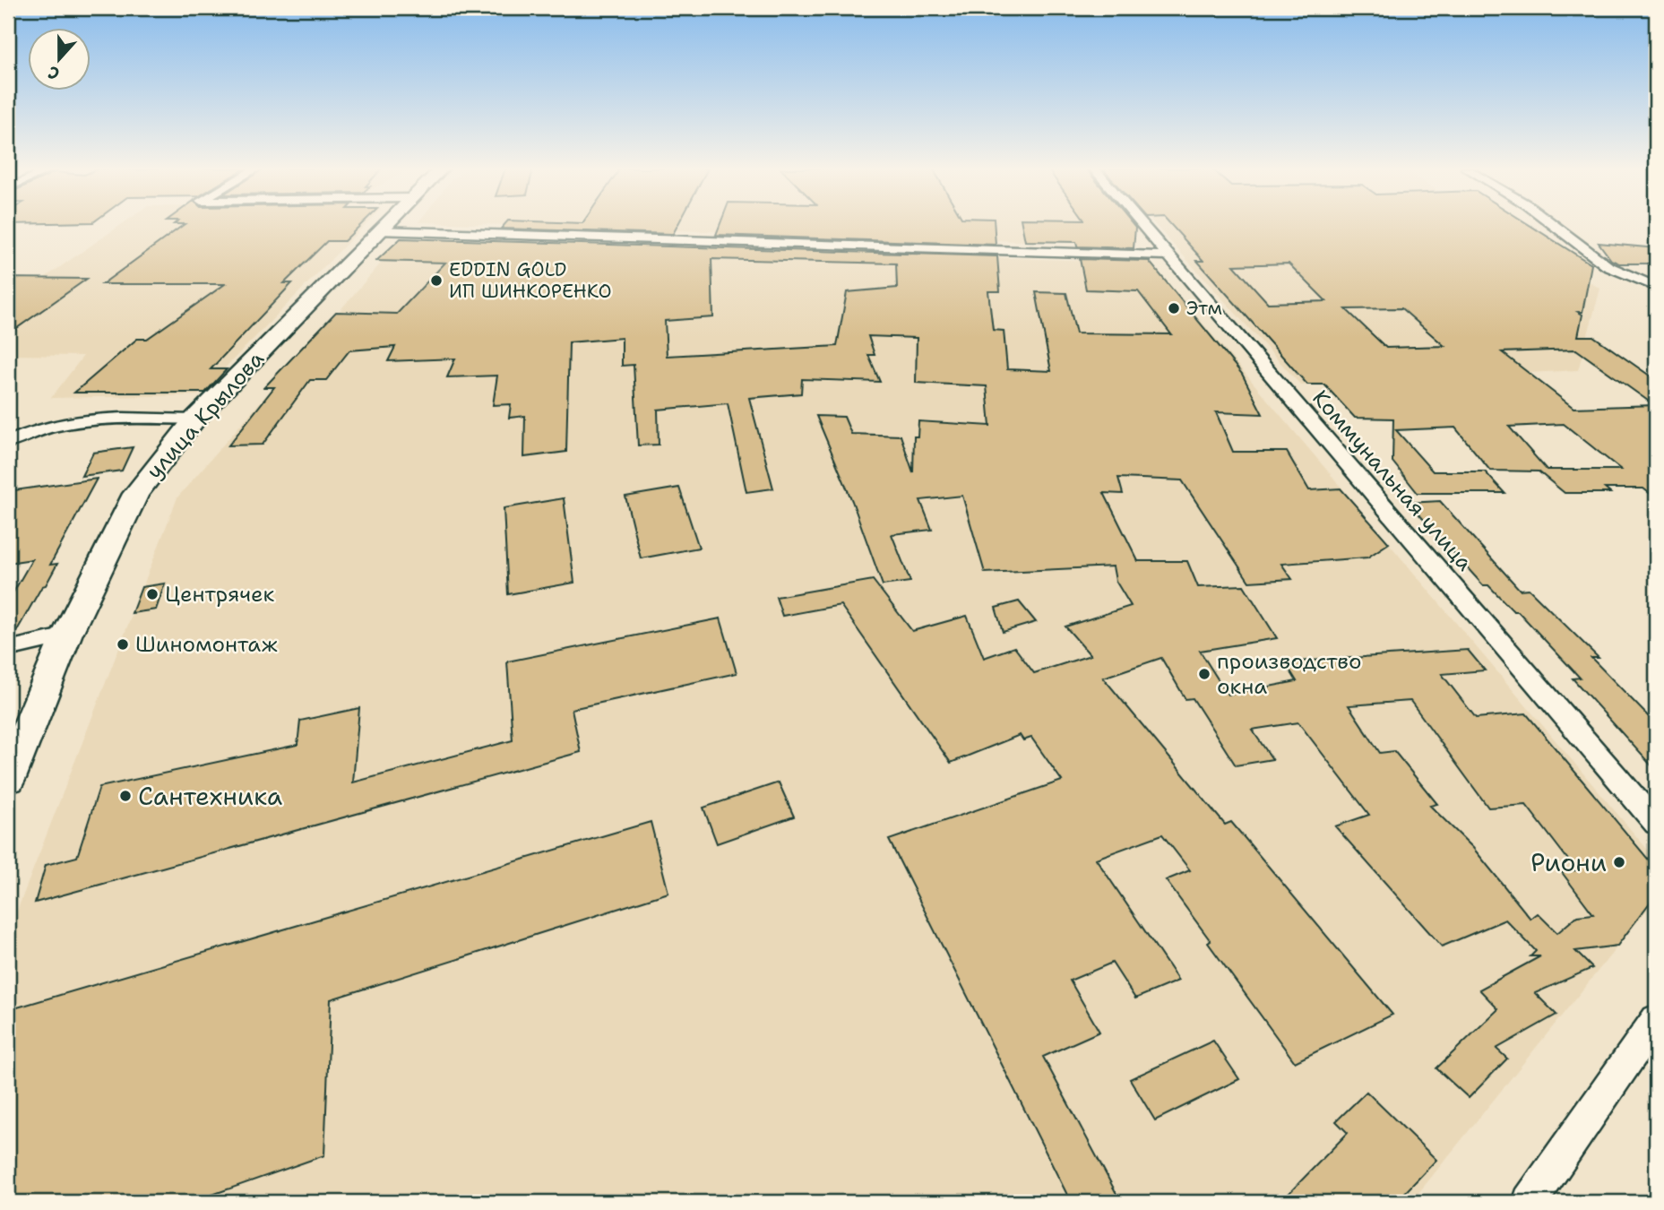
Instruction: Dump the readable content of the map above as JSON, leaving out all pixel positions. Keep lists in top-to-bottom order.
{
  "streets": {
    "main road": ["улица Крылова"],
    "street": ["Коммунальная улица"]
  },
  "places": [
    "EDDIN GOLD ИП ШИНКОРЕНКО",
    "Этм",
    "Центрячек",
    "Шиномонтаж",
    "производство окна",
    "Сантехника",
    "Риони"
  ],
  "north": "bottom"
}
